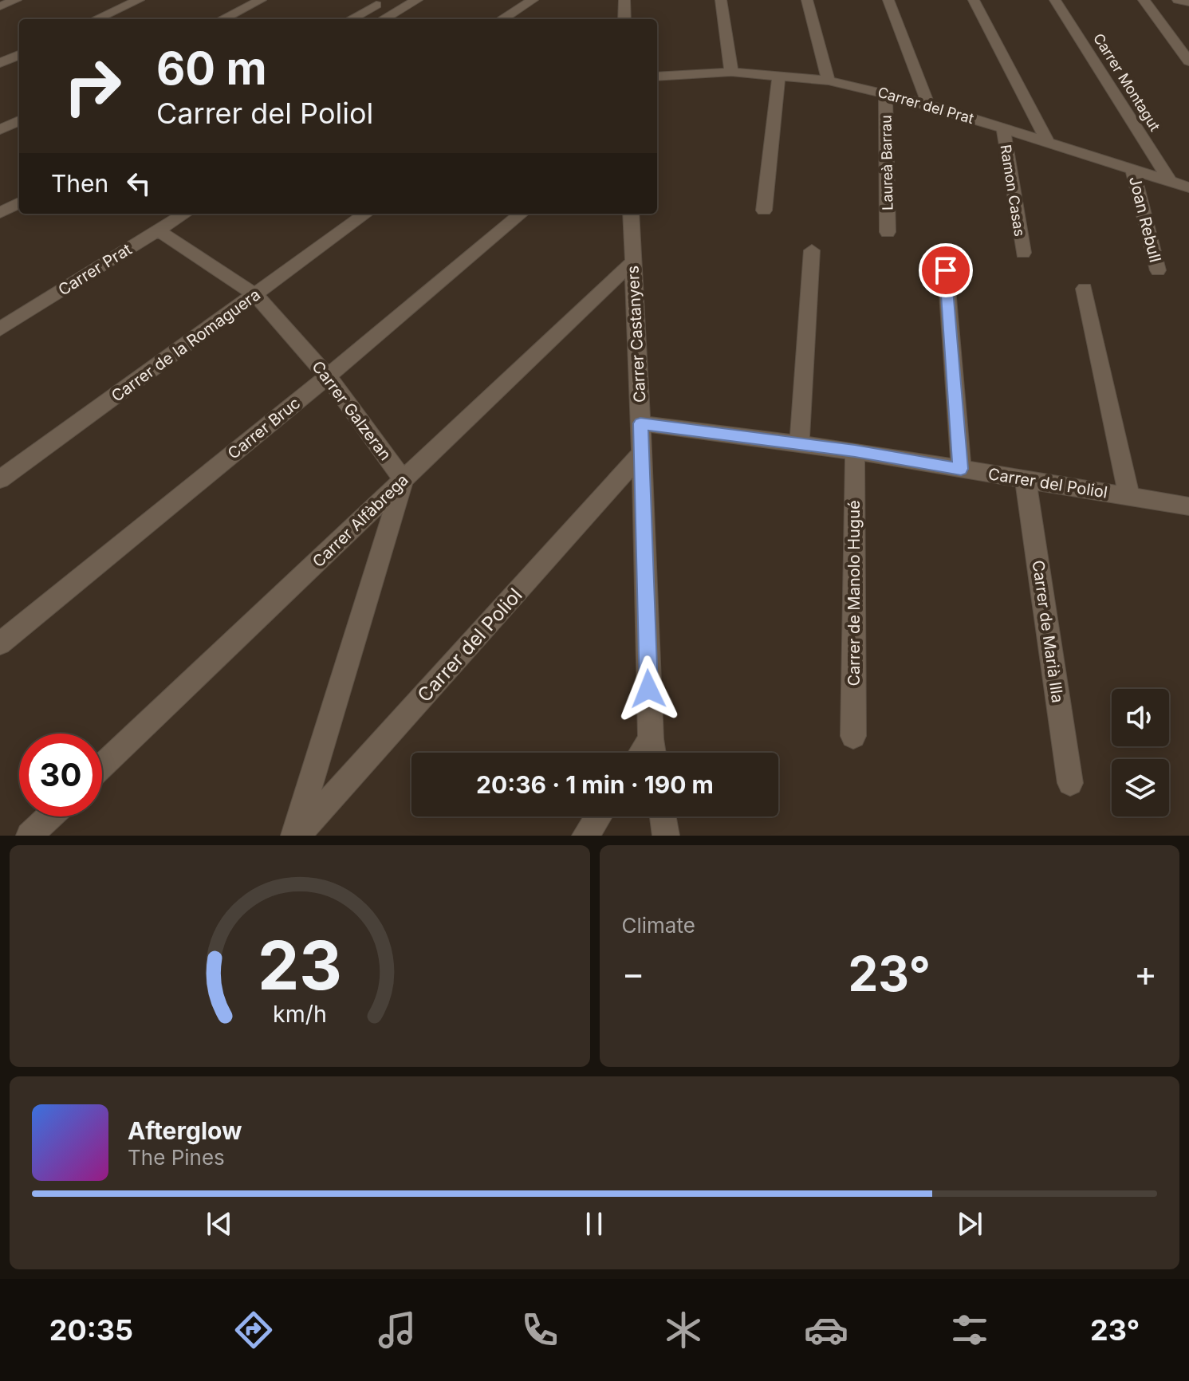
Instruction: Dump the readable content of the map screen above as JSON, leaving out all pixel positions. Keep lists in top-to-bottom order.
{
  "streets": {
    "street": [
      "Carrer Montagut",
      "Carrer del Prat",
      "Laureà Barrau",
      "Ramon Casas",
      "Joan Rebull",
      "Carrer Prat",
      "Carrer Castanyers",
      "Carrer de la Romaguera",
      "Carrer Galzeran",
      "Carrer Bruc",
      "Carrer del Poliol",
      "Carrer Alfàbrega",
      "Carrer de Manolo Hugué",
      "Carrer de Marià Illa"
    ]
  },
  "crossings": [
    ["Carrer Montagut", "Carrer del Prat"],
    ["Carrer del Prat", "Laureà Barrau"],
    ["Carrer del Prat", "Ramon Casas"],
    ["Carrer del Prat", "Joan Rebull"],
    ["Carrer Prat", "Carrer Galzeran"],
    ["Carrer Castanyers", "Carrer del Poliol"],
    ["Carrer Castanyers", "Carrer Alfàbrega"],
    ["Carrer de la Romaguera", "Carrer Galzeran"],
    ["Carrer Galzeran", "Carrer Bruc"],
    ["Carrer Galzeran", "Carrer Alfàbrega"],
    ["Carrer del Poliol", "Carrer de Manolo Hugué"],
    ["Carrer del Poliol", "Carrer de Marià Illa"]
  ],
  "page": {
    "turn": ["60 m", "Carrer del Poliol"],
    "then": "Then",
    "limit": "30",
    "trip": "20:36 · 1 min · 190 m",
    "tile": "Climate",
    "heat": ["−", "23°", "+"],
    "song": ["Afterglow", "The Pines"],
    "tabs": ["20:35", "23°"],
    "gauge": ["23", "km/h"]
  }
}
